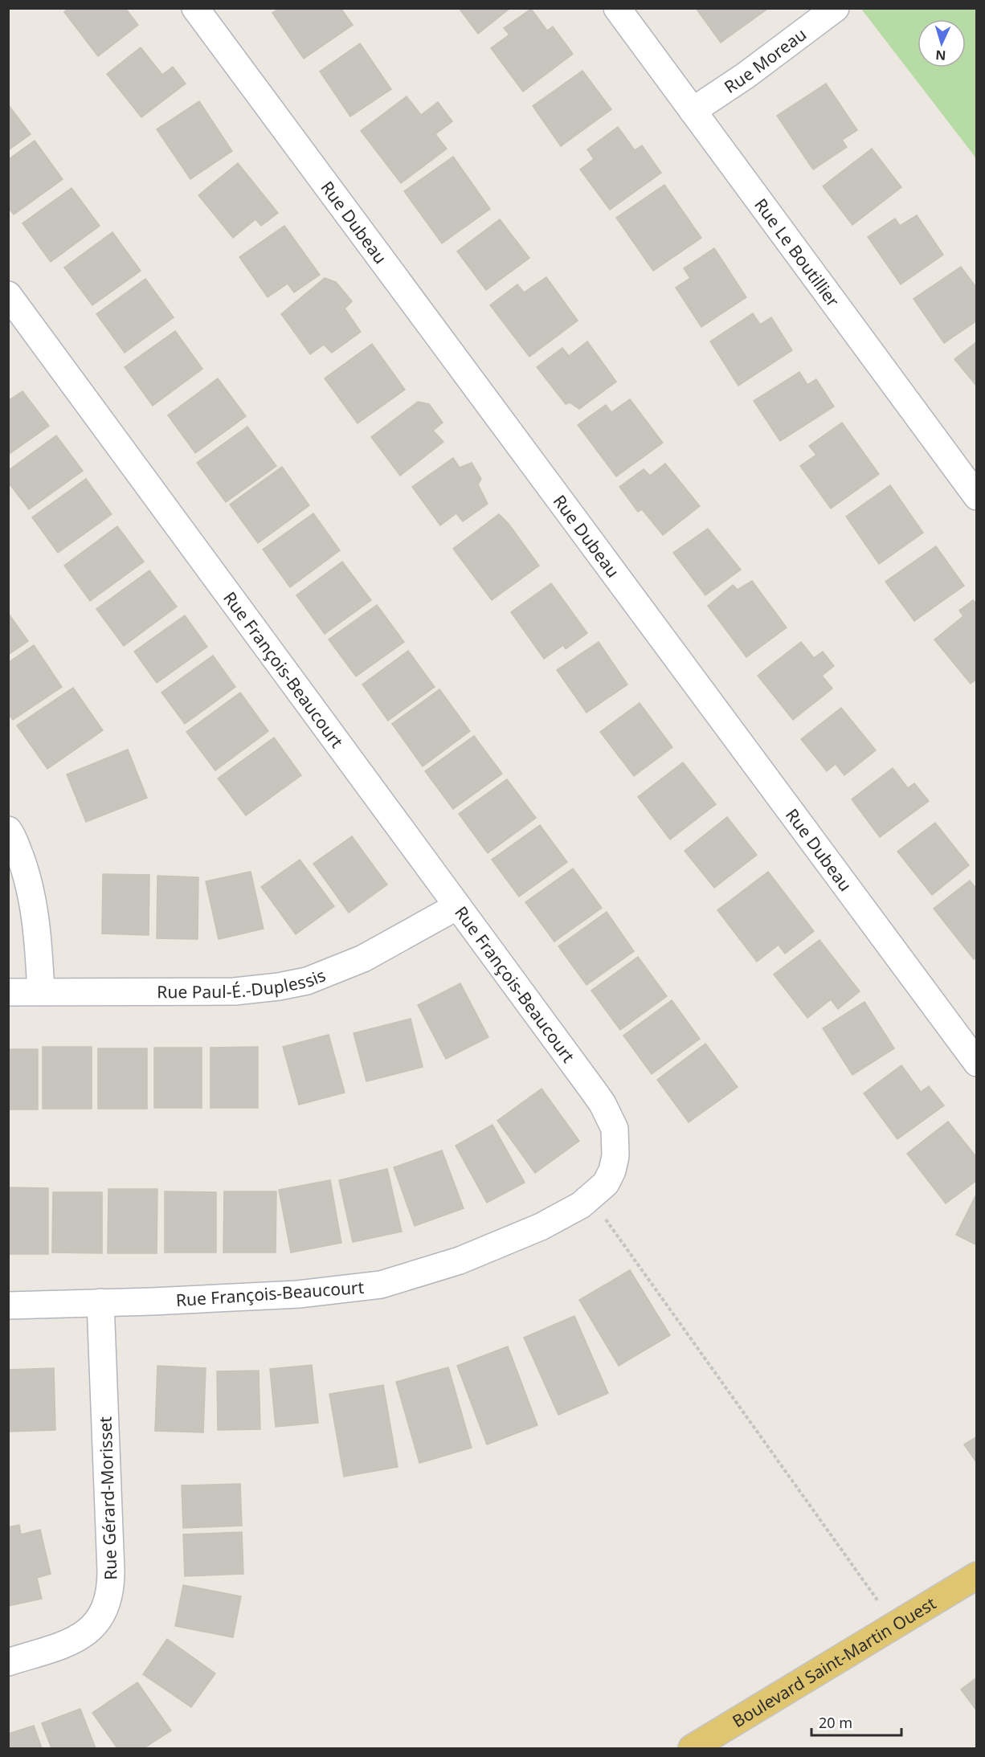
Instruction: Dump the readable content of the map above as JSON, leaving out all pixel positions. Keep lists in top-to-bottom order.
{
  "streets": {
    "main road": ["Boulevard Saint-Martin Ouest"],
    "street": [
      "Rue Moreau",
      "Rue Dubeau",
      "Rue Le Boutillier",
      "Rue François-Beaucourt",
      "Rue Paul-É.-Duplessis",
      "Rue Gérard-Morisset"
    ]
  },
  "crossings": [
    ["Rue Moreau", "Rue Le Boutillier"],
    ["Rue François-Beaucourt", "Rue Paul-É.-Duplessis"],
    ["Rue François-Beaucourt", "Rue Gérard-Morisset"]
  ],
  "scale_bar": "20 m",
  "north": "bottom"
}
